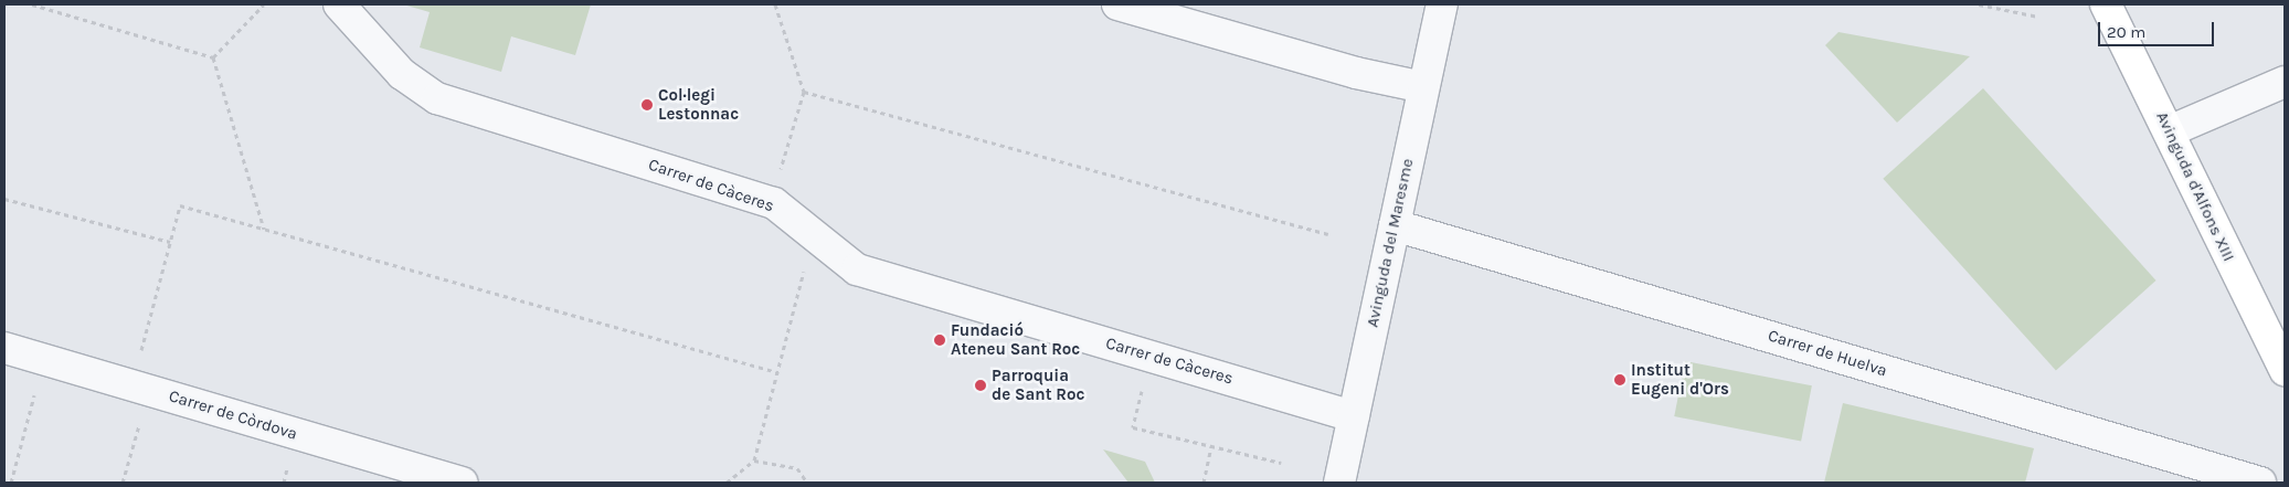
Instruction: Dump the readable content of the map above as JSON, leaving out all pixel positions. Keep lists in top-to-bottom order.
{
  "streets": {
    "main road": ["Avinguda d'Alfons XIII"],
    "street": [
      "Carrer de Càceres",
      "Avinguda del Maresme",
      "Carrer de Huelva",
      "Carrer de Còrdova"
    ]
  },
  "crossings": [
    ["Carrer de Càceres", "Avinguda del Maresme"],
    ["Avinguda del Maresme", "Carrer de Huelva"]
  ],
  "places": [
    "Col·legi Lestonnac",
    "Fundació Ateneu Sant Roc",
    "Institut Eugeni d'Ors",
    "Parroquia de Sant Roc"
  ],
  "scale_bar": "20 m"
}
